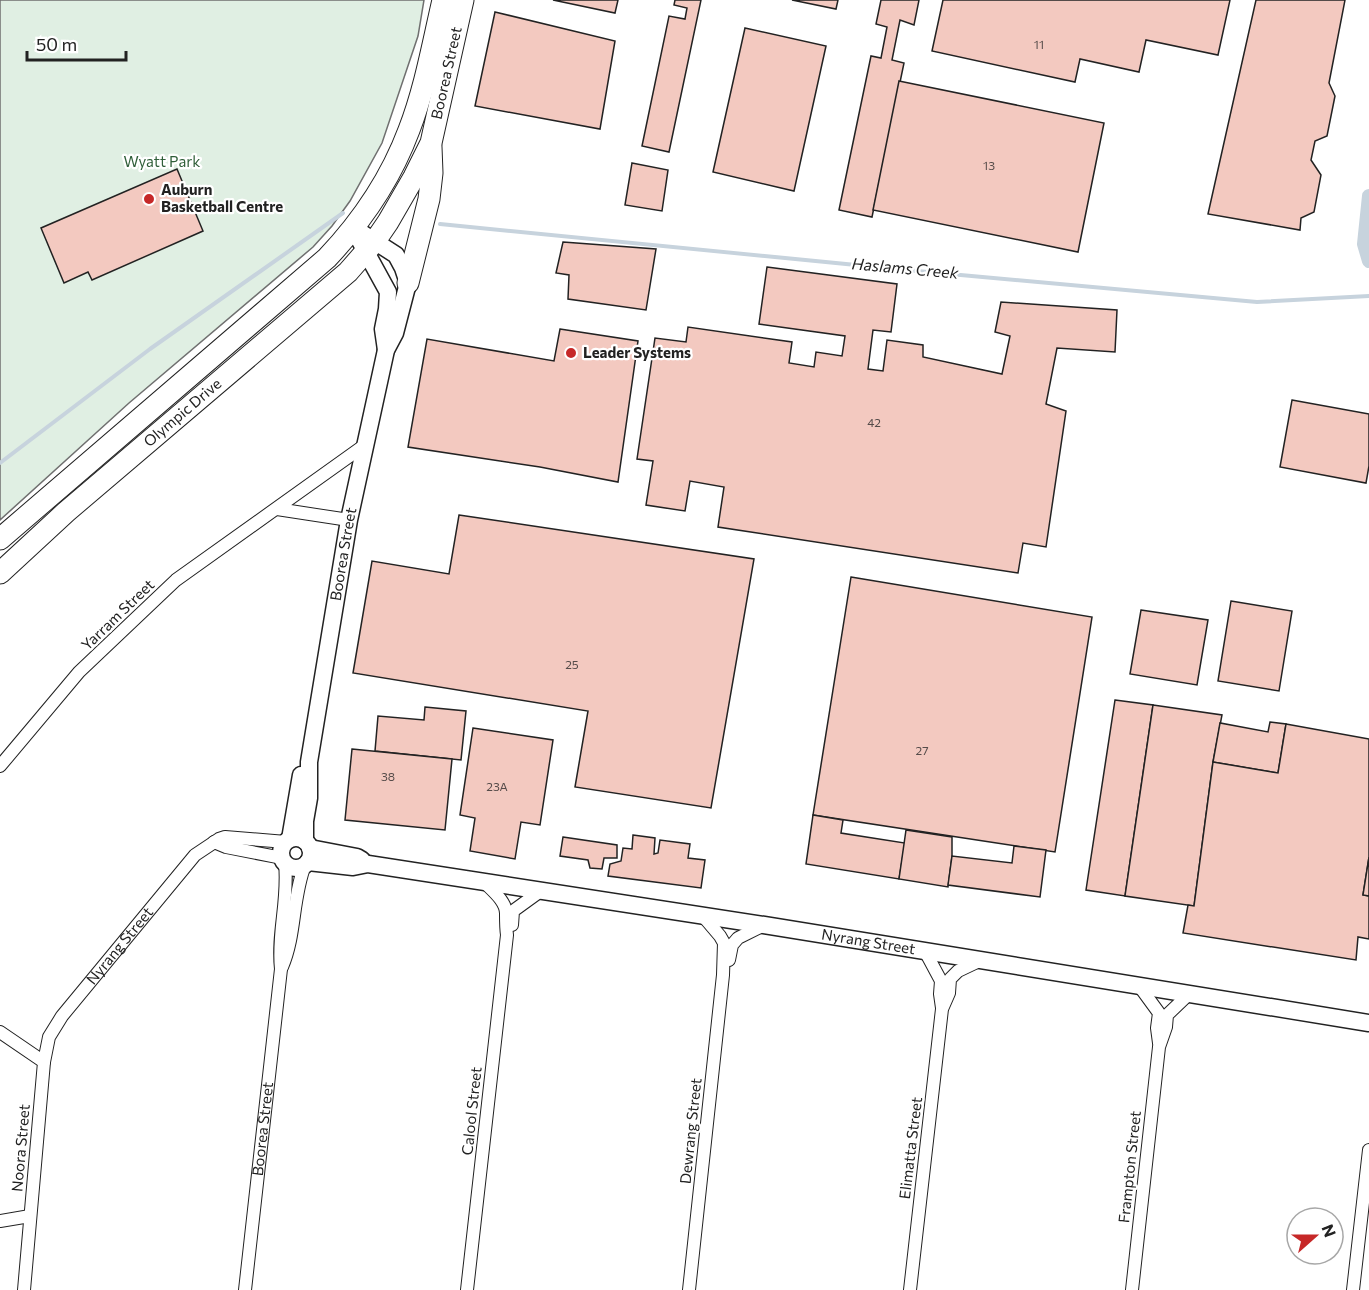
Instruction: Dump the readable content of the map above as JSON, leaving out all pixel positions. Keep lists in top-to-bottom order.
{
  "streets": {
    "highway": ["Boorea Street", "Olympic Drive"],
    "street": [
      "Yarram Street",
      "Nyrang Street",
      "Calool Street",
      "Dewrang Street",
      "Noora Street",
      "Elimatta Street",
      "Frampton Street"
    ]
  },
  "crossings": [
    ["Boorea Street", "Olympic Drive"],
    ["Boorea Street", "Yarram Street"],
    ["Boorea Street", "Nyrang Street"],
    ["Nyrang Street", "Calool Street"],
    ["Nyrang Street", "Dewrang Street"],
    ["Nyrang Street", "Noora Street"],
    ["Nyrang Street", "Elimatta Street"],
    ["Nyrang Street", "Frampton Street"]
  ],
  "water": ["Haslams Creek"],
  "parks": ["Wyatt Park"],
  "places": ["Auburn Basketball Centre", "Leader Systems"],
  "house_numbers": [
    "11",
    "13",
    "42",
    "25",
    "27",
    "38",
    "23A"
  ],
  "scale_bar": "50 m",
  "north": "right"
}
